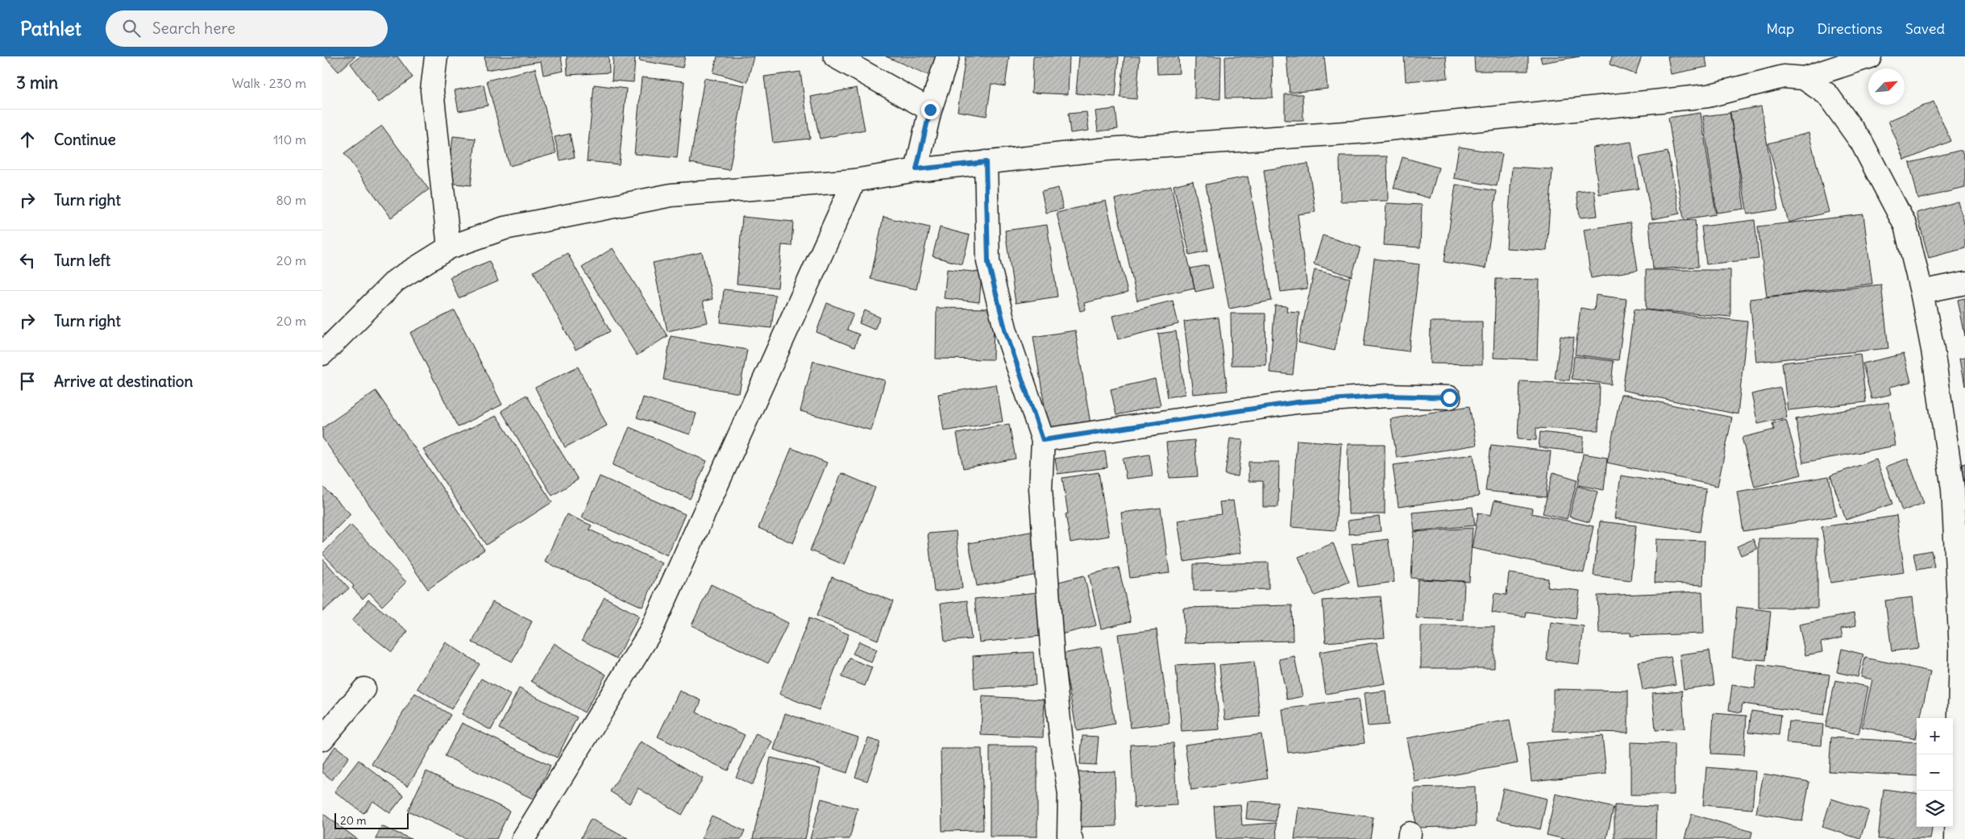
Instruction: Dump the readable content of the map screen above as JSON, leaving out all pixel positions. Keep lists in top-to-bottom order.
{
  "scale_bar": "20 m",
  "north": "top right",
  "page": {
    "header": "Pathlet",
    "search": "Search here",
    "nav": ["Map", "Directions", "Saved"],
    "heading": ["3 min", "Walk · 230 m"],
    "list": [
      ["Continue", "110 m"],
      ["Turn right", "80 m"],
      ["Turn left", "20 m"],
      ["Turn right", "20 m"],
      "Arrive at destination"
    ],
    "map_buttons": ["+", "−"],
    "scale": "20 m"
  }
}
